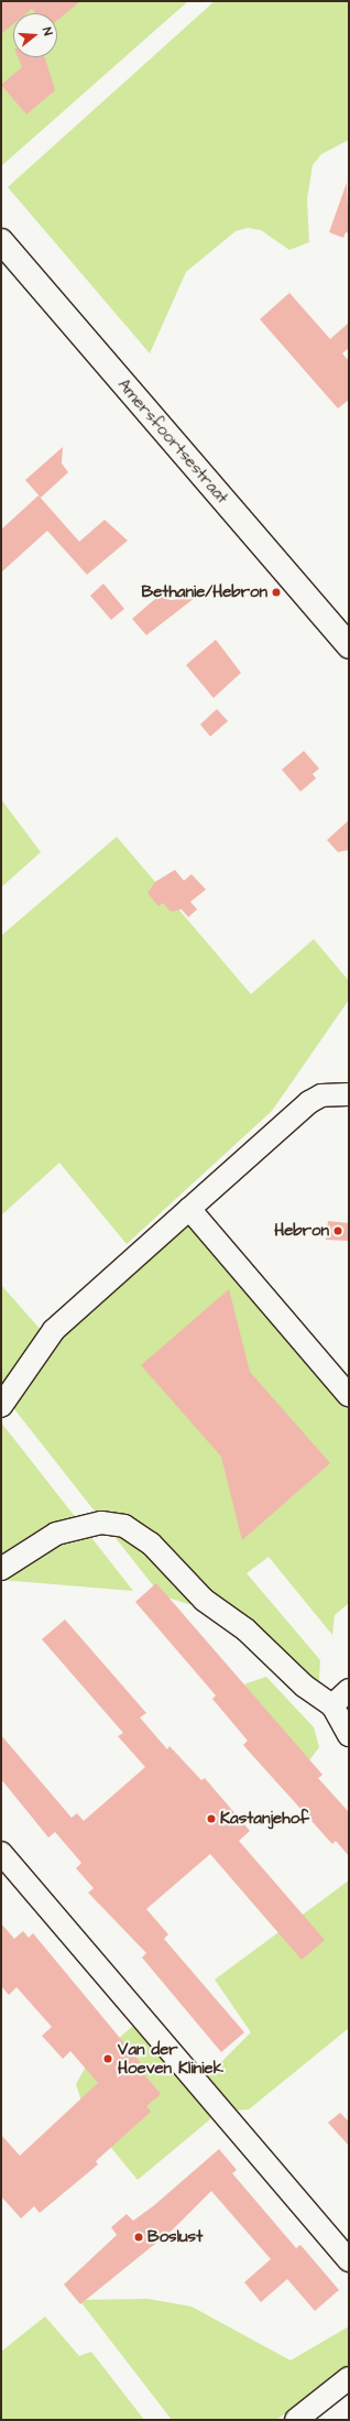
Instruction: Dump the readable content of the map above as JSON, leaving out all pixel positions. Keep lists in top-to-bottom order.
{
  "streets": {
    "main road": ["Amersfoortsestraat"]
  },
  "places": [
    "Bethanie/Hebron",
    "Hebron",
    "Kastanjehof",
    "Van der Hoeven Kliniek",
    "Boslust"
  ],
  "north": "right"
}
